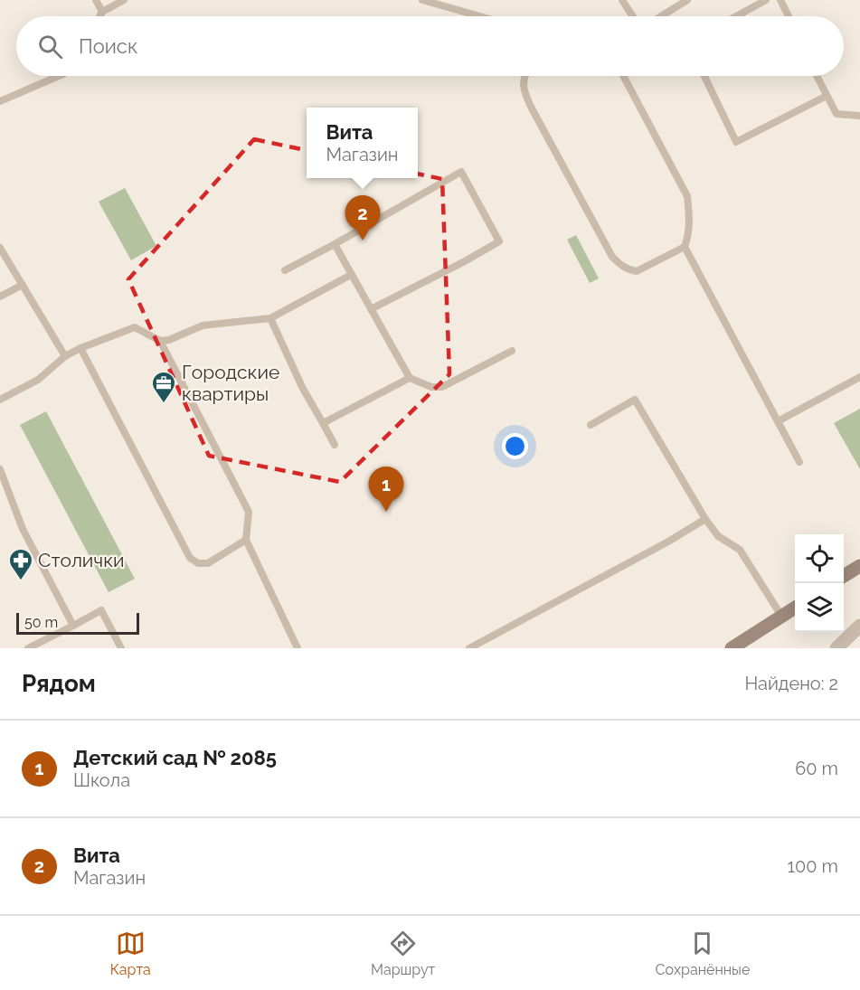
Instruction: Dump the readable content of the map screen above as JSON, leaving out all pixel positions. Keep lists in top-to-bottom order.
{
  "places": {
    "office": ["Городские квартиры"],
    "pharmacy": ["Столички"]
  },
  "scale_bar": "50 m",
  "page": {
    "search": "Поиск",
    "popup": ["Вита", "Магазин"],
    "pins": ["2", "1"],
    "scale": "50 m",
    "heading": ["Рядом", "Найдено: 2"],
    "list": [
      {
        "mark": "1",
        "name": "Детский сад № 2085",
        "note": "Школа",
        "value": "60 m"
      },
      {
        "mark": "2",
        "name": "Вита",
        "note": "Магазин",
        "value": "100 m"
      }
    ],
    "nav": ["Карта", "Маршрут", "Сохранённые"]
  }
}
